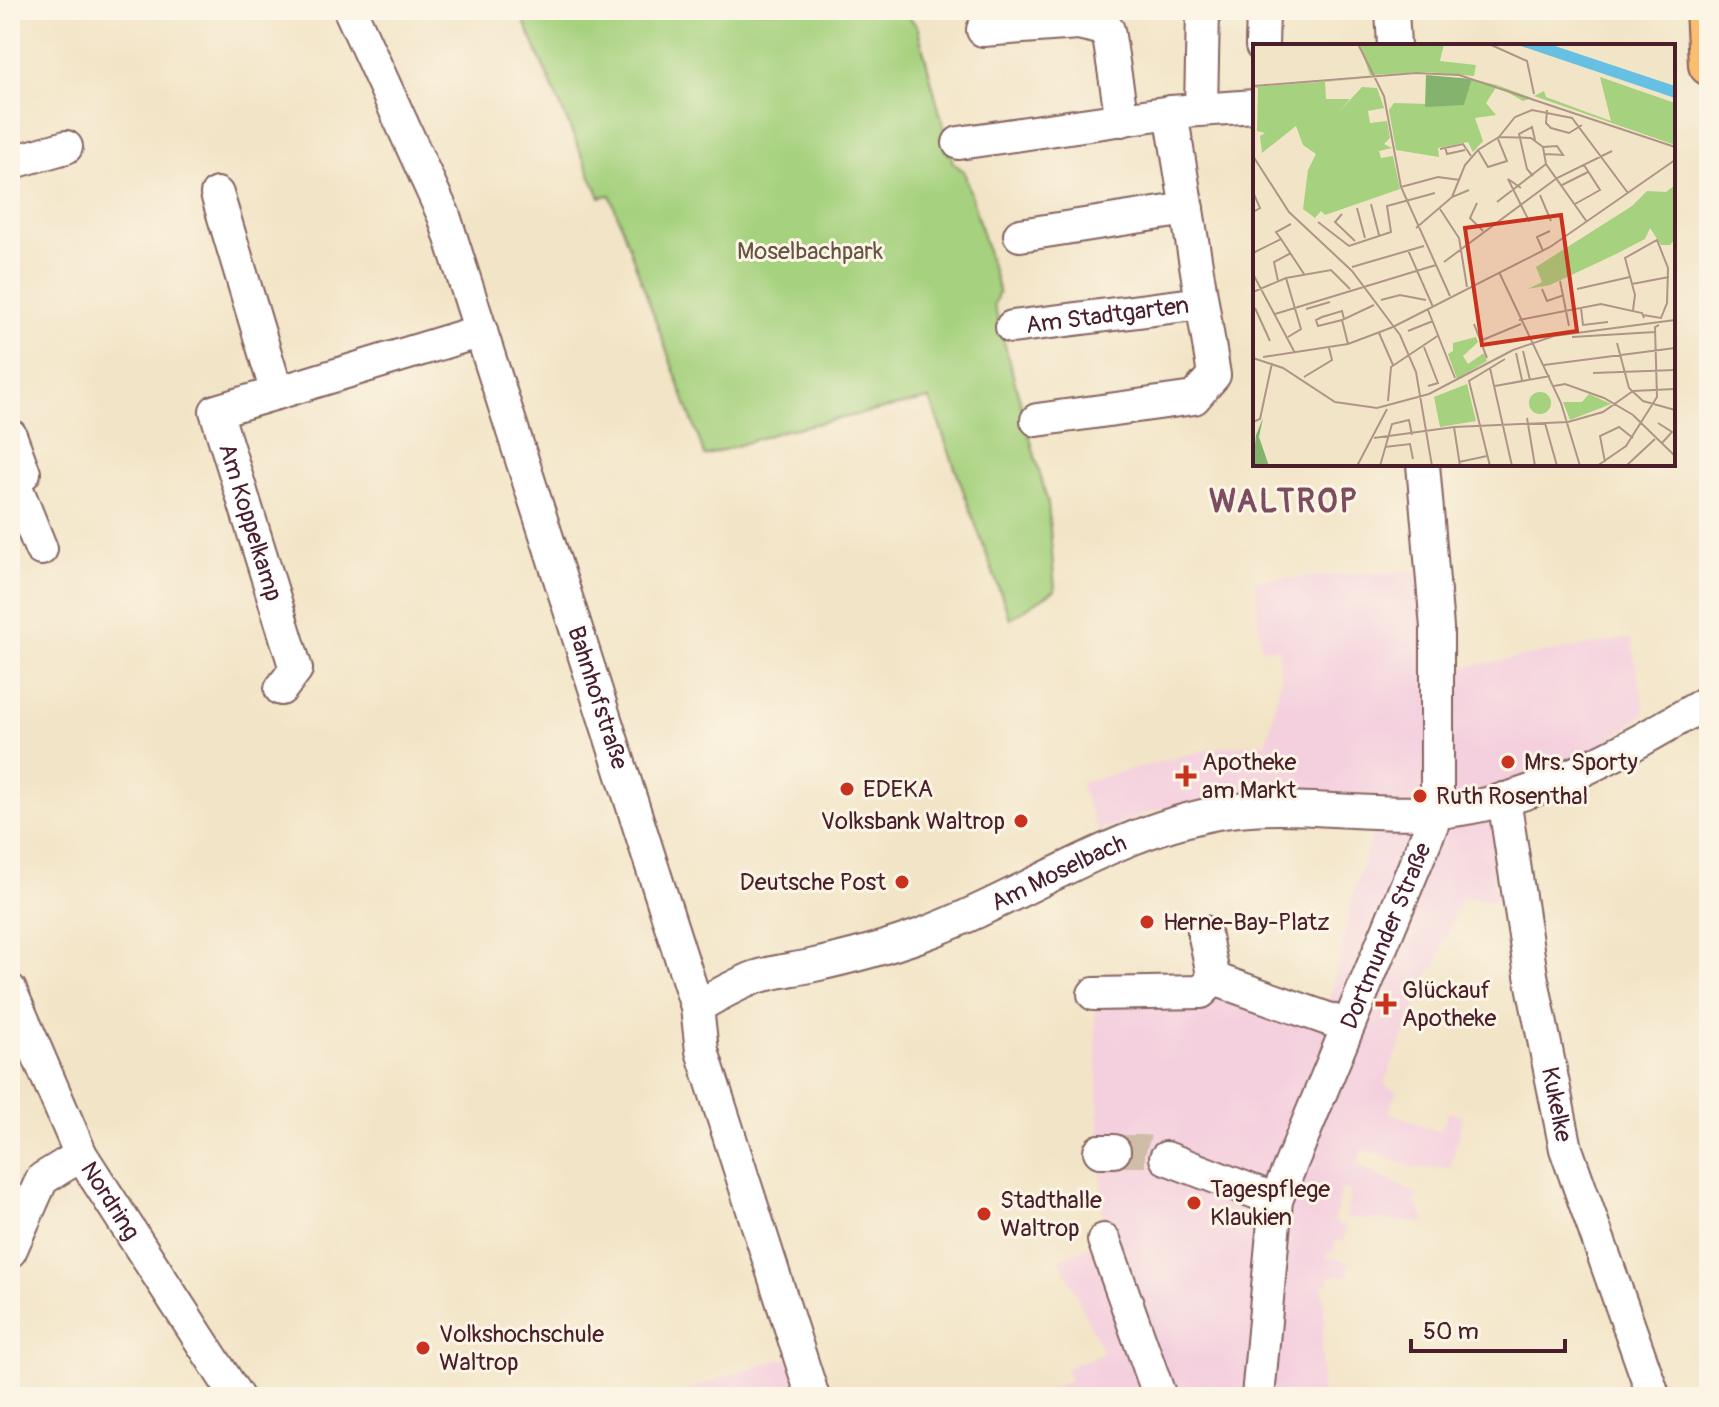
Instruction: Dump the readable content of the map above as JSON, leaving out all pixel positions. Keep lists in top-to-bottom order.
{
  "streets": {
    "street": [
      "Am Stadtgarten",
      "Am Koppelkamp",
      "Bahnhofstraße",
      "Am Moselbach",
      "Dortmunder Straße",
      "Kukelke",
      "Nordring"
    ]
  },
  "crossings": [
    ["Am Koppelkamp", "Bahnhofstraße"],
    ["Bahnhofstraße", "Am Moselbach"],
    ["Am Moselbach", "Dortmunder Straße"],
    ["Am Moselbach", "Kukelke"]
  ],
  "districts": ["WALTROP"],
  "parks": ["Moselbachpark"],
  "places": {
    "other": [
      "Mrs. Sporty",
      "EDEKA",
      "Ruth Rosenthal",
      "Volksbank Waltrop",
      "Deutsche Post",
      "Herne-Bay-Platz",
      "Tagespflege Klaukien",
      "Stadthalle Waltrop",
      "Volkshochschule Waltrop"
    ],
    "health": ["Apotheke am Markt", "Glückauf Apotheke"]
  },
  "scale_bar": "50 m"
}
